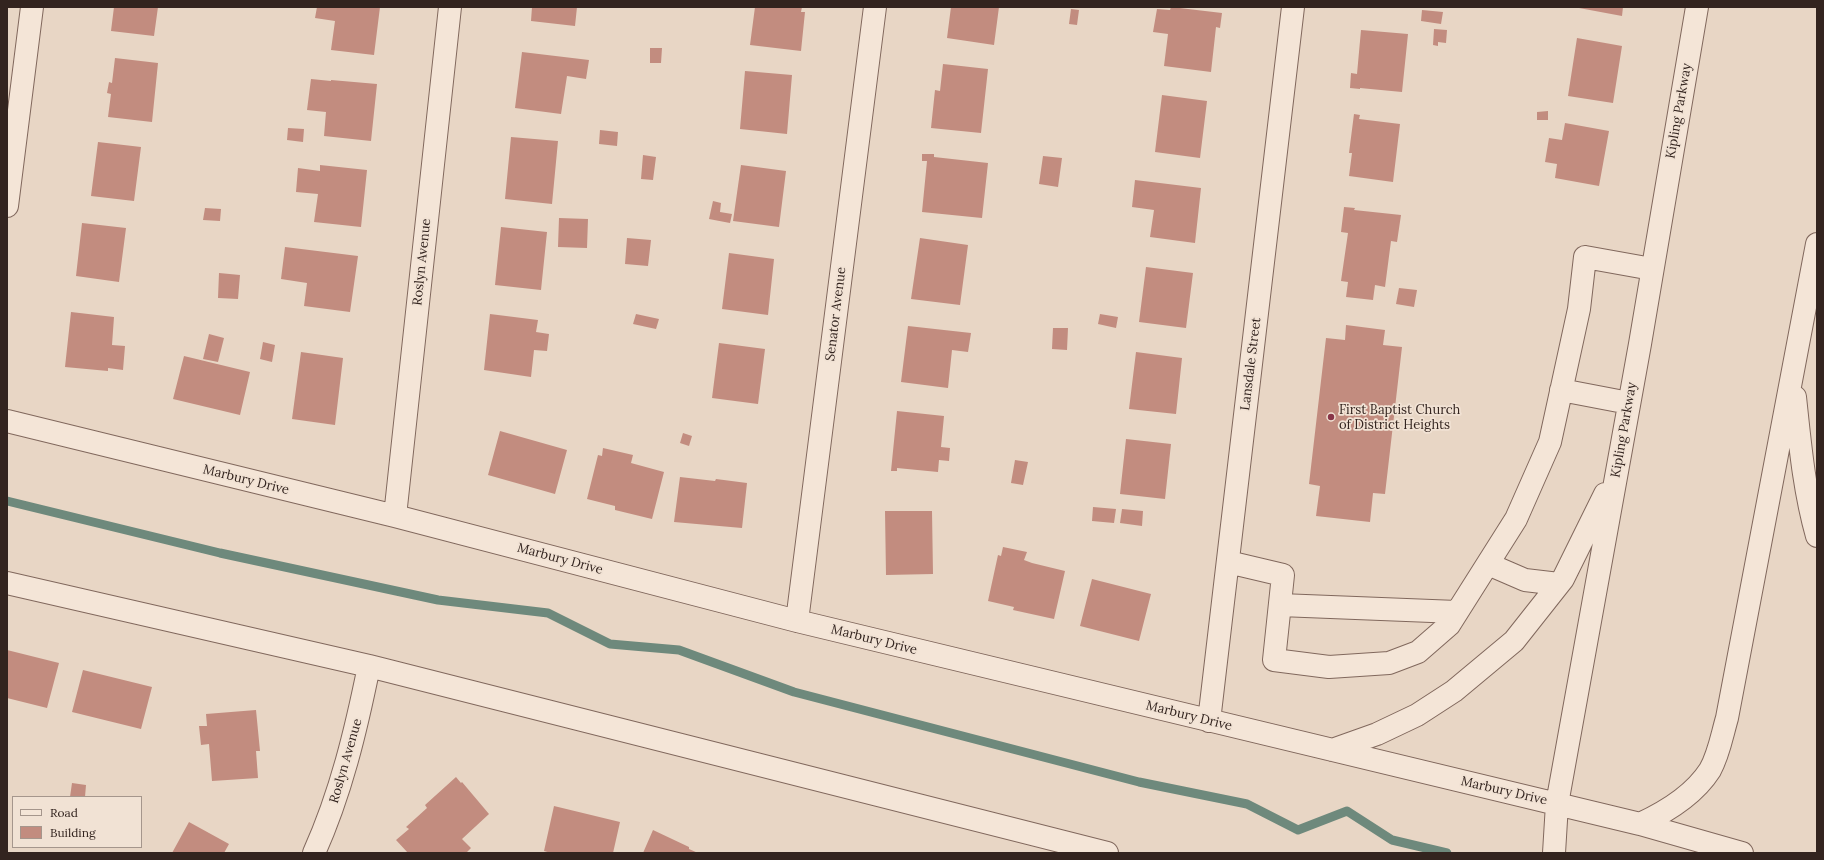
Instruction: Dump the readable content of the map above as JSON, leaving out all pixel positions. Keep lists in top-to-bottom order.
{
  "streets": {
    "street": [
      "Kipling Parkway",
      "Roslyn Avenue",
      "Senator Avenue",
      "Lansdale Street",
      "Marbury Drive"
    ]
  },
  "crossings": [
    ["Kipling Parkway", "Marbury Drive"],
    ["Roslyn Avenue", "Marbury Drive"],
    ["Senator Avenue", "Marbury Drive"],
    ["Lansdale Street", "Marbury Drive"]
  ],
  "places": ["First Baptist Church of District Heights"],
  "legend": ["Road", "Building"]
}
